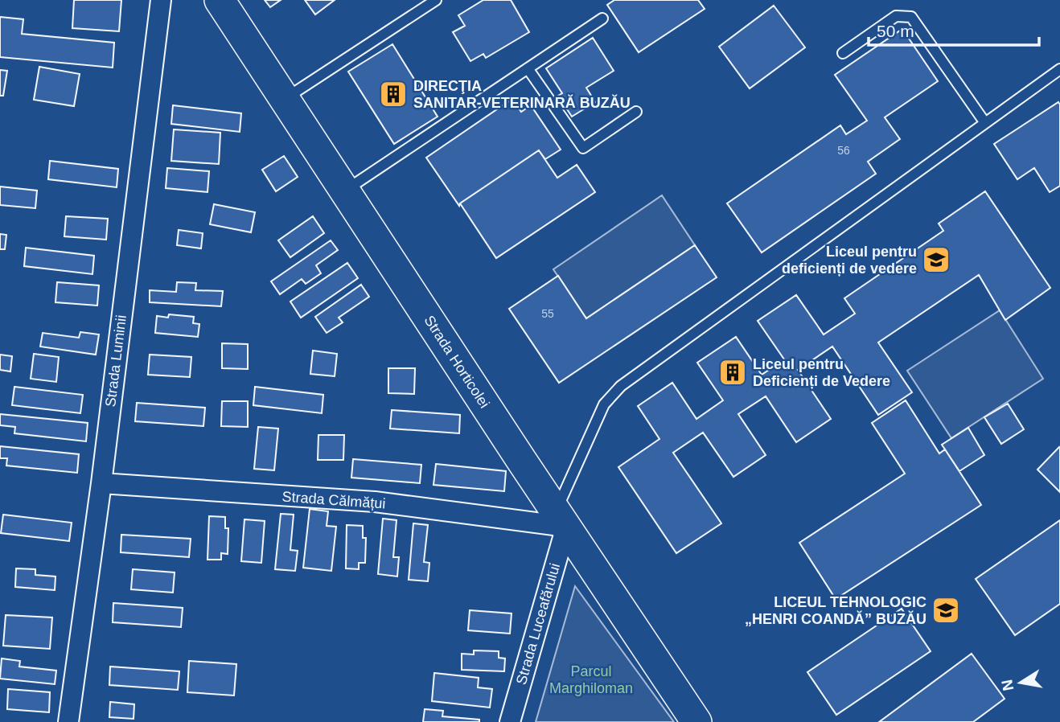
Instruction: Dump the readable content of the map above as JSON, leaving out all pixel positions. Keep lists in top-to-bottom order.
{
  "streets": {
    "main road": ["Strada Horticolei"],
    "street": ["Strada Luminii", "Strada Călmățui", "Strada Luceafărului"]
  },
  "crossings": [
    ["Strada Luminii", "Strada Călmățui"],
    ["Strada Horticolei", "Strada Călmățui"],
    ["Strada Horticolei", "Strada Luceafărului"],
    ["Strada Călmățui", "Strada Luceafărului"]
  ],
  "parks": ["Parcul Marghiloman"],
  "places": {
    "building": ["DIRECŢIA SANITAR-VETERINARĂ BUZĂU", "Liceul pentru Deficienți de Vedere"],
    "school or university": ["Liceul pentru deficienți de vedere", "LICEUL TEHNOLOGIC „HENRI COANDĂ” BUZĂU"]
  },
  "house_numbers": ["56", "55"],
  "scale_bar": "50 m",
  "north": "left"
}
